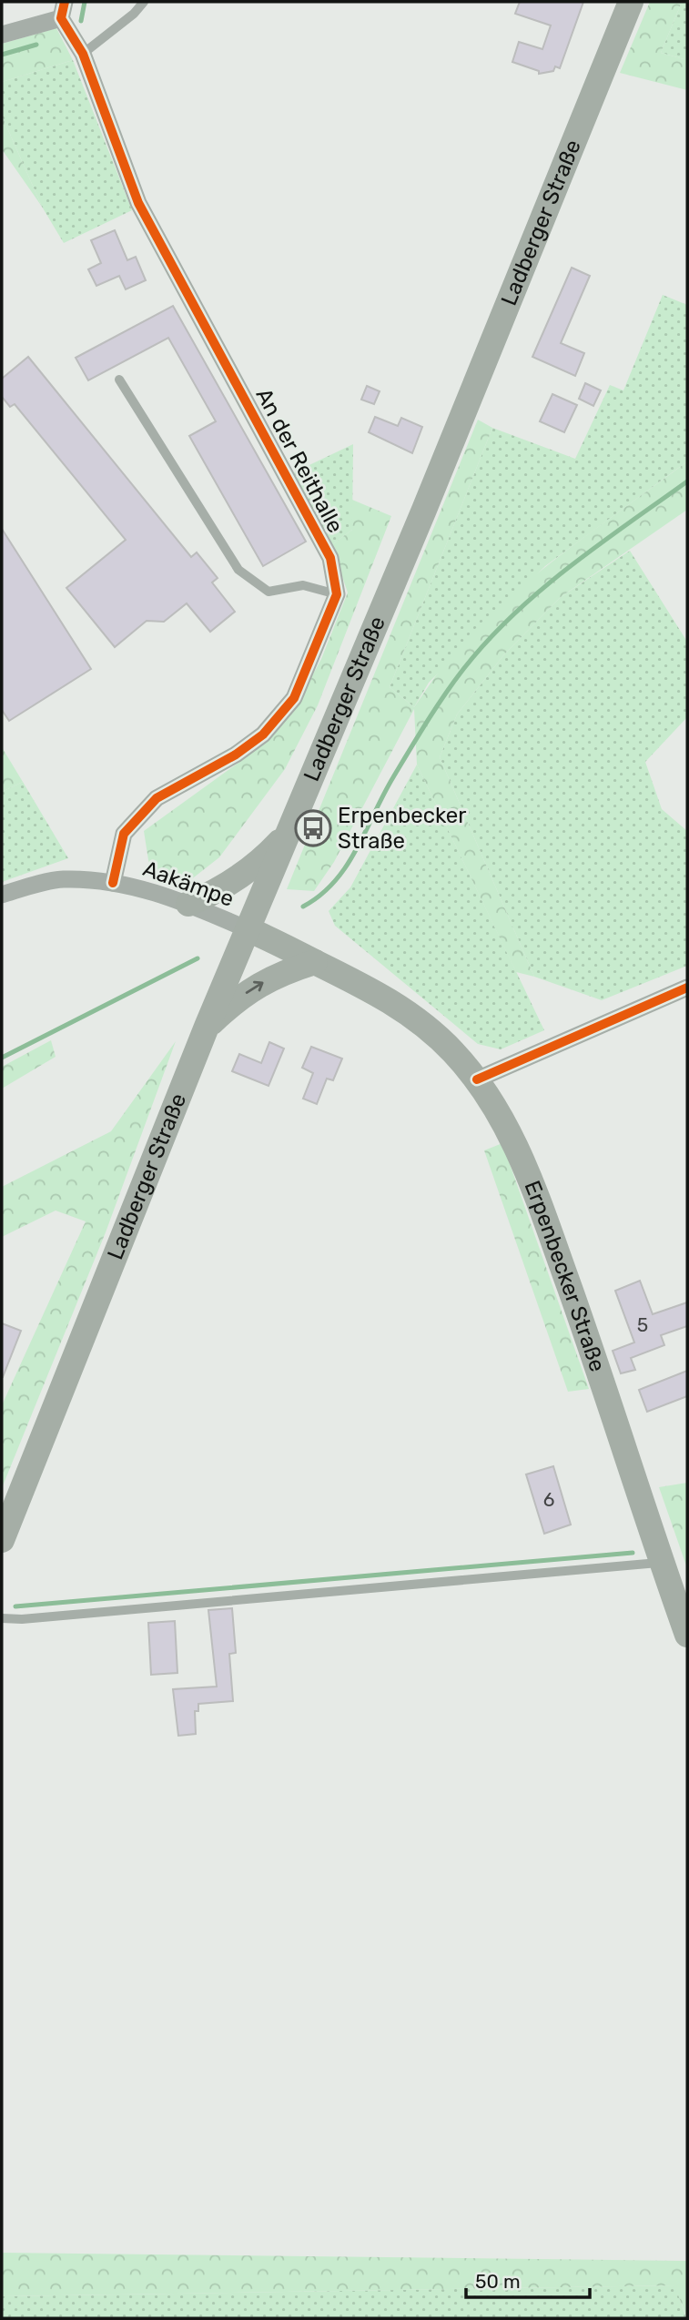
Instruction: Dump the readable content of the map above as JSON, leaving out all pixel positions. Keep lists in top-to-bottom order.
{
  "streets": {
    "main road": ["Ladberger Straße", "Erpenbecker Straße"],
    "street": ["An der Reithalle", "Aakämpe"]
  },
  "crossings": [
    ["Ladberger Straße", "Aakämpe"],
    ["Ladberger Straße", "Erpenbecker Straße"],
    ["Aakämpe", "Erpenbecker Straße"]
  ],
  "places": {
    "bus stop": ["Erpenbecker Straße"]
  },
  "house_numbers": ["5", "6"],
  "scale_bar": "50 m"
}
